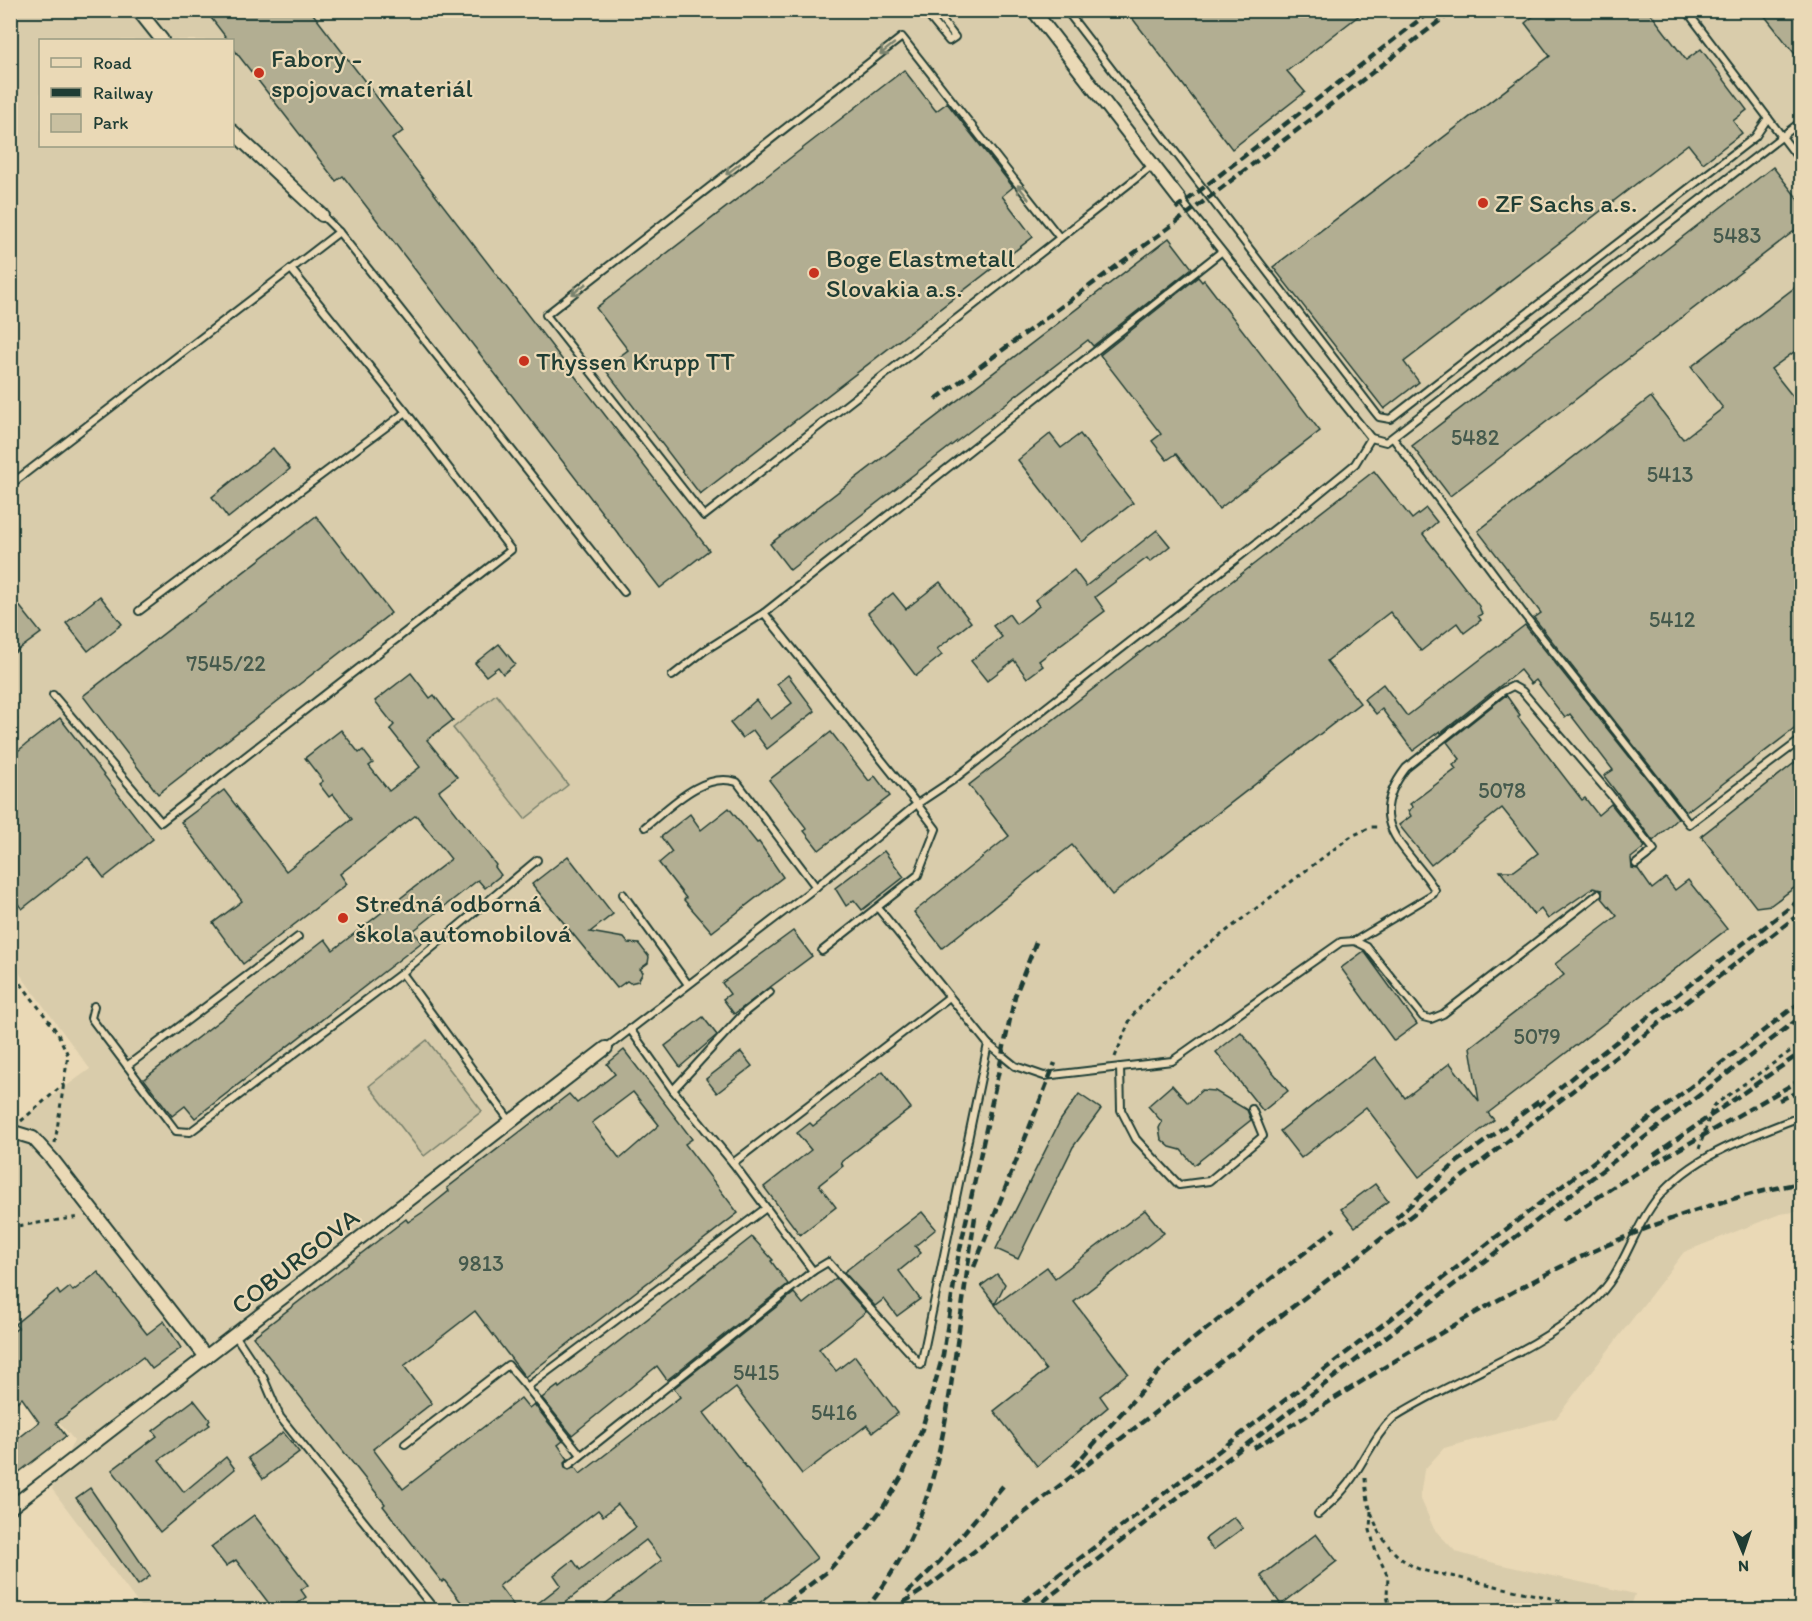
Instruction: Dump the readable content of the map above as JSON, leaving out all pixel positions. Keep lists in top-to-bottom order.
{
  "streets": {
    "street": ["COBURGOVA"]
  },
  "places": [
    "Fabory - spojovací materiál",
    "ZF Sachs a.s.",
    "Boge Elastmetall Slovakia a.s.",
    "Thyssen Krupp TT",
    "Stredná odborná škola automobilová"
  ],
  "house_numbers": [
    "5483",
    "5482",
    "5413",
    "5412",
    "7545/22",
    "5078",
    "5079",
    "9813",
    "5415",
    "5416"
  ],
  "legend": ["Road", "Railway", "Park"],
  "north": "bottom"
}
